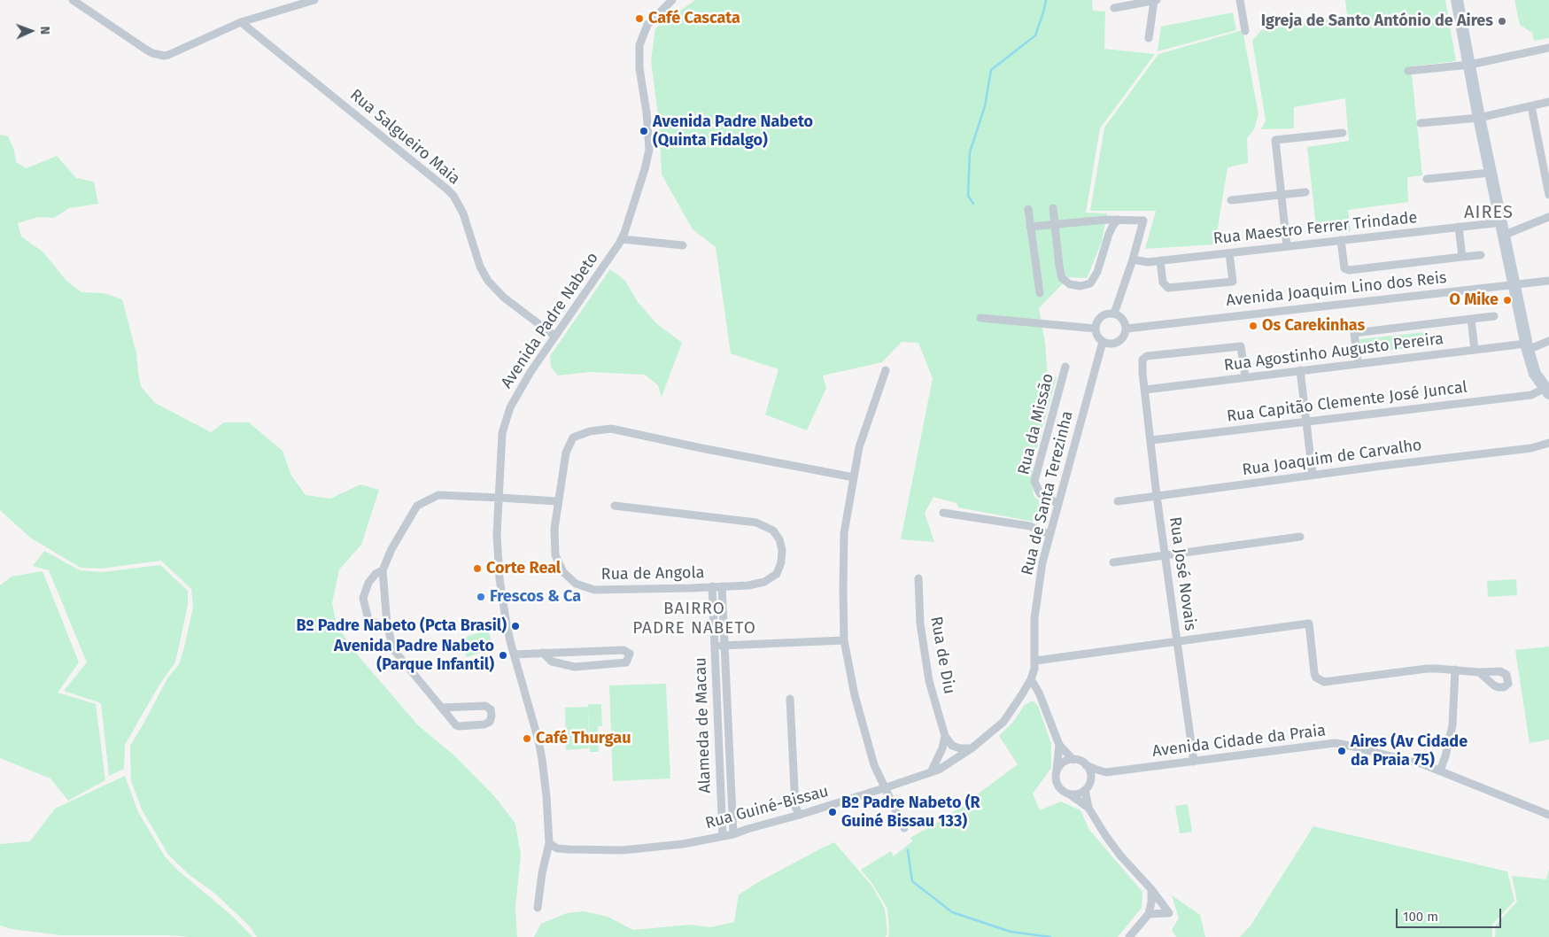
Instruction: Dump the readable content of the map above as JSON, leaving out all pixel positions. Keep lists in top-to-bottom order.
{
  "streets": {
    "street": [
      "Rua Salgueiro Maia",
      "Rua Maestro Ferrer Trindade",
      "Avenida Joaquim Lino dos Reis",
      "Avenida Padre Nabeto",
      "Rua Agostinho Augusto Pereira",
      "Rua Capitão Clemente José Juncal",
      "Rua da Missão",
      "Rua Joaquim de Carvalho",
      "Rua de Santa Terezinha",
      "Rua de Angola",
      "Rua José Novais",
      "Rua de Diu",
      "Alameda de Macau",
      "Avenida Cidade da Praia",
      "Rua Guiné-Bissau"
    ]
  },
  "crossings": [
    ["Rua Salgueiro Maia", "Avenida Padre Nabeto"],
    ["Avenida Joaquim Lino dos Reis", "Rua de Santa Terezinha"],
    ["Avenida Padre Nabeto", "Rua Guiné-Bissau"],
    ["Rua Agostinho Augusto Pereira", "Rua José Novais"],
    ["Rua Capitão Clemente José Juncal", "Rua José Novais"],
    ["Rua da Missão", "Rua de Santa Terezinha"],
    ["Rua Joaquim de Carvalho", "Rua José Novais"],
    ["Rua de Santa Terezinha", "Rua Guiné-Bissau"],
    ["Rua de Angola", "Alameda de Macau"],
    ["Rua José Novais", "Avenida Cidade da Praia"],
    ["Alameda de Macau", "Rua Guiné-Bissau"]
  ],
  "districts": ["AIRES", "BAIRRO PADRE NABETO"],
  "places": [
    "Café Cascata",
    "Igreja de Santo António de Aires",
    "Avenida Padre Nabeto (Quinta Fidalgo)",
    "O Mike",
    "Os Carekinhas",
    "Corte Real",
    "Frescos & Ca",
    "Bº Padre Nabeto (Pcta Brasil)",
    "Avenida Padre Nabeto (Parque Infantil)",
    "Café Thurgau",
    "Aires (Av Cidade da Praia 75)",
    "Bº Padre Nabeto (R Guiné Bissau 133)"
  ],
  "scale_bar": "100 m",
  "north": "right"
}
